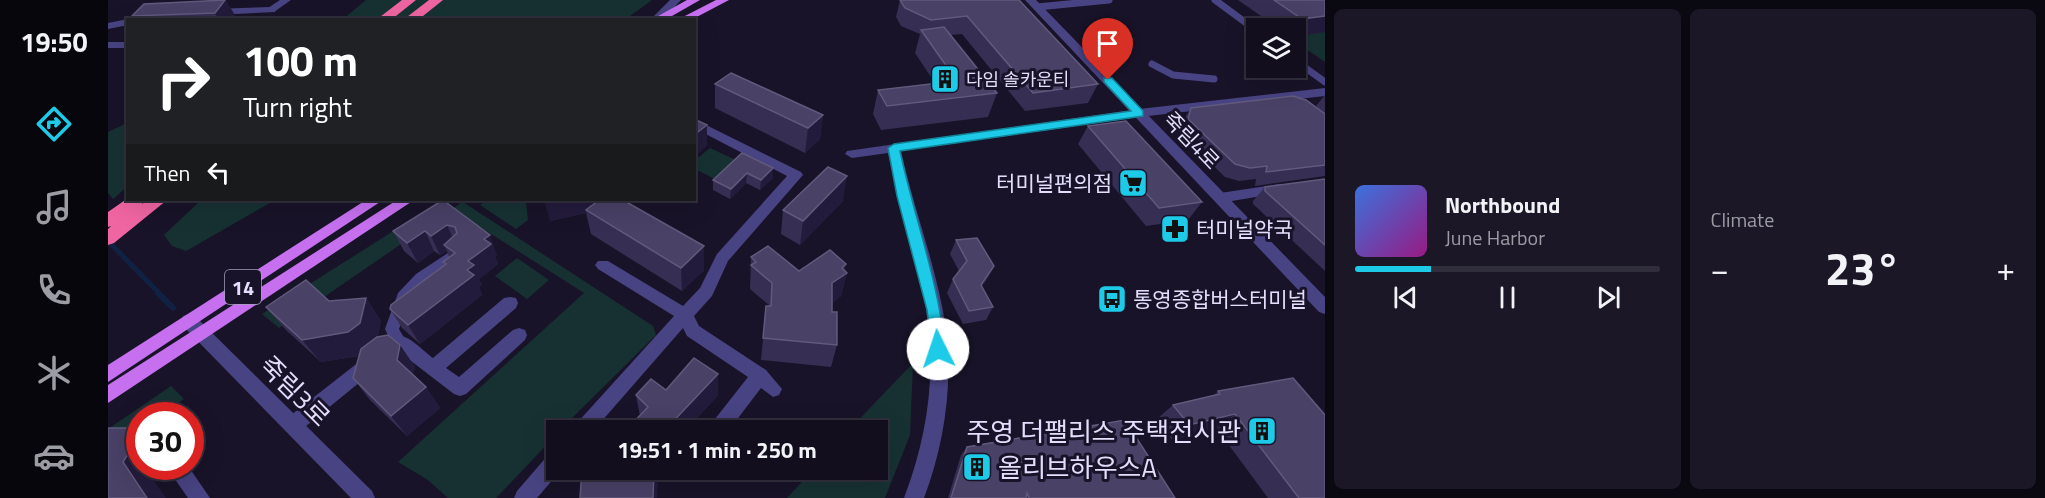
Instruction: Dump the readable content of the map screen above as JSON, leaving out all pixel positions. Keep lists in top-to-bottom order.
{
  "streets": {
    "main road": ["14"],
    "street": ["죽림4로", "죽림3로"]
  },
  "crossings": [
    ["14", "죽림3로"]
  ],
  "places": {
    "building": ["다임 솔카운티", "주영 더팰리스 주택전시관", "올리브하우스A"],
    "supermarket": ["터미널편의점"],
    "pharmacy": ["터미널약국"],
    "bus stop": ["통영종합버스터미널"]
  },
  "page": {
    "tabs": "19:50",
    "tile": "Climate",
    "turn": ["100 m", "Turn right"],
    "then": "Then",
    "song": ["Northbound", "June Harbor"],
    "heat": ["−", "23°", "+"],
    "limit": "30",
    "trip": "19:51 · 1 min · 250 m"
  }
}
